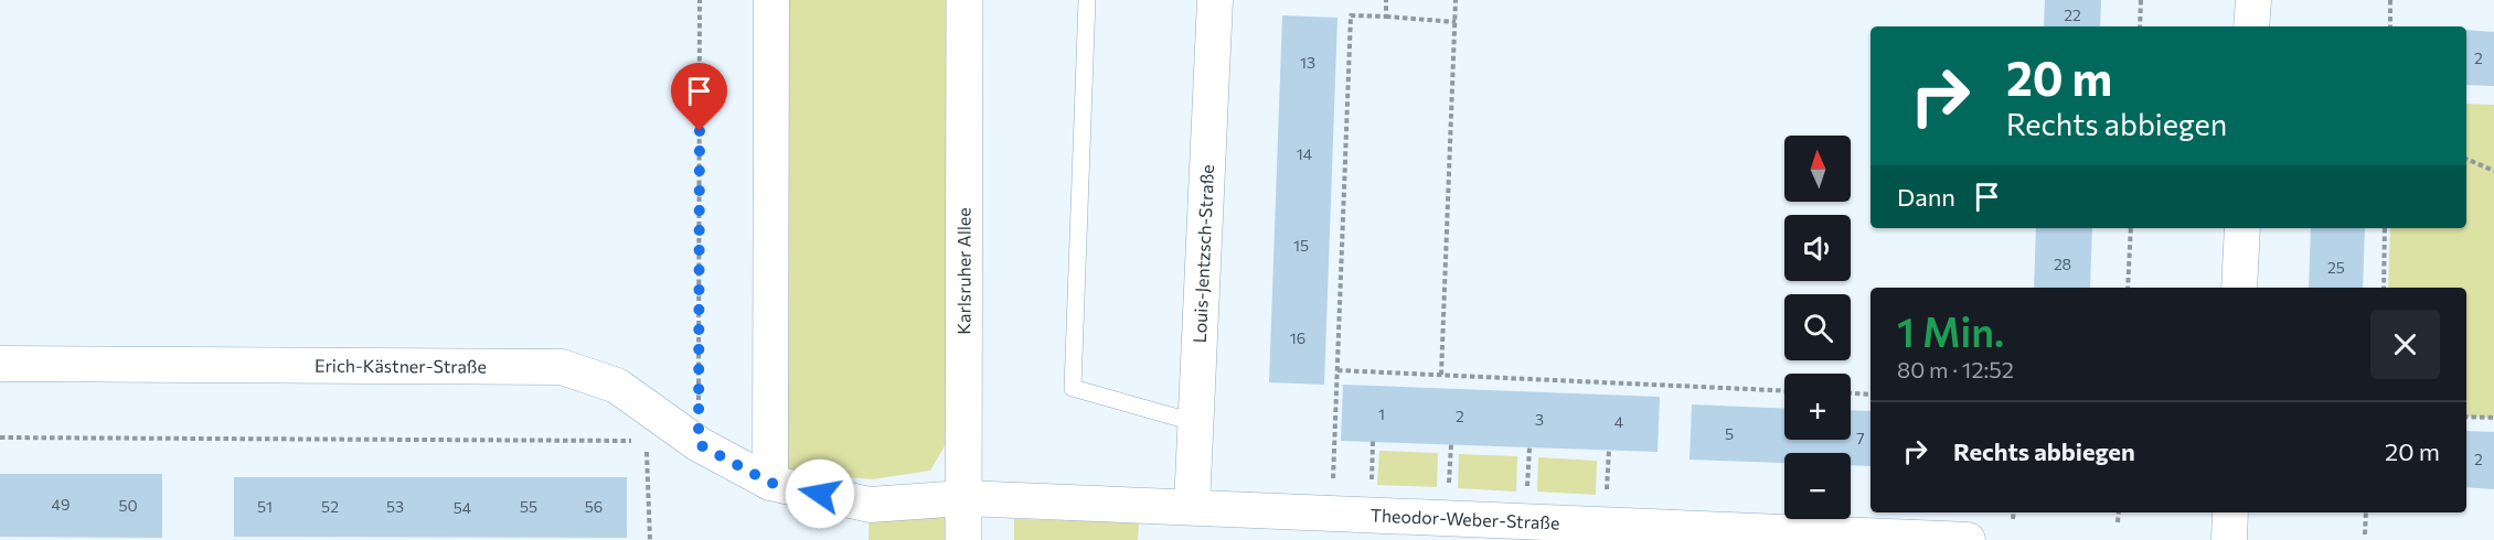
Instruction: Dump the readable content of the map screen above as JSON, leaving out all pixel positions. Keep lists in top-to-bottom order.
{
  "streets": {
    "street": [
      "Louis-Jentzsch-Straße",
      "Karlsruher Allee",
      "Erich-Kästner-Straße",
      "Theodor-Weber-Straße"
    ]
  },
  "crossings": [
    ["Louis-Jentzsch-Straße", "Theodor-Weber-Straße"],
    ["Karlsruher Allee", "Erich-Kästner-Straße"],
    ["Karlsruher Allee", "Theodor-Weber-Straße"],
    ["Erich-Kästner-Straße", "Theodor-Weber-Straße"]
  ],
  "house_numbers": [
    "22",
    "2",
    "13",
    "14",
    "15",
    "28",
    "25",
    "16",
    "1",
    "2",
    "3",
    "4",
    "5",
    "7",
    "2",
    "49",
    "50",
    "51",
    "52",
    "53",
    "55",
    "56",
    "54"
  ],
  "north": "top",
  "page": {
    "turn": ["20 m", "Rechts abbiegen"],
    "map_buttons": ["+", "−"],
    "then": "Dann",
    "heading": ["1 Min.", "80 m · 12:52"],
    "list": [
      {
        "name": "Rechts abbiegen",
        "value": "20 m"
      }
    ]
  }
}
